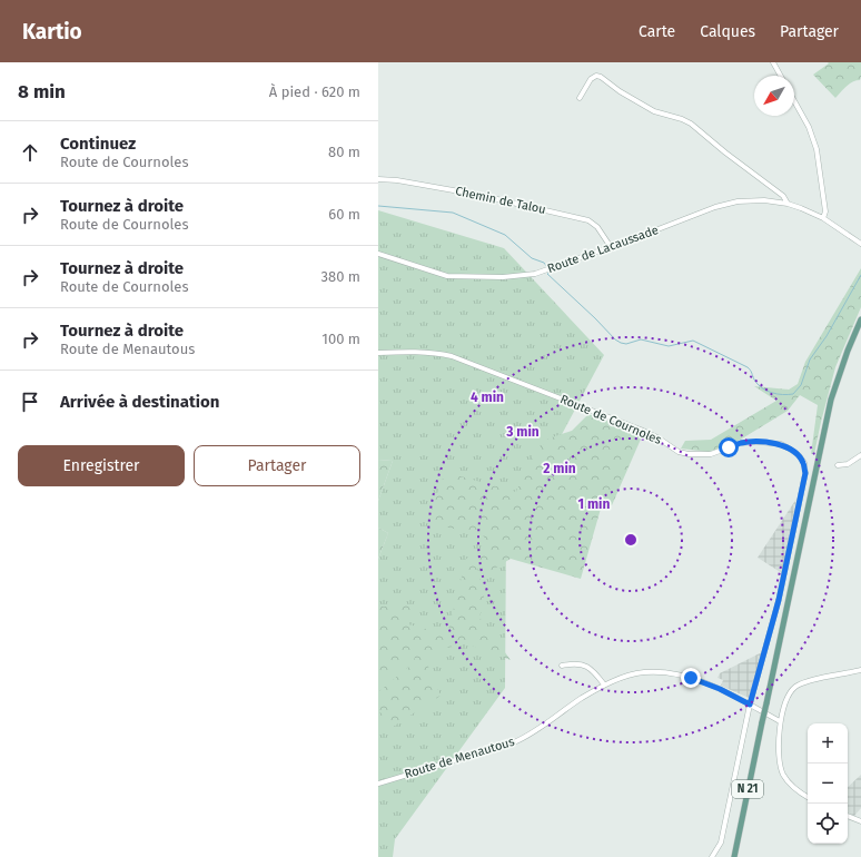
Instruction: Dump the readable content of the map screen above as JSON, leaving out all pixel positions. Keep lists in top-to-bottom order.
{
  "streets": {
    "main road": ["N 21"],
    "street": [
      "Chemin de Talou",
      "Route de Lacaussade",
      "Route de Cournoles",
      "Route de Menautous"
    ]
  },
  "crossings": [
    ["Chemin de Talou", "Route de Lacaussade"],
    ["Route de Cournoles", "Route de Menautous"]
  ],
  "north": "bottom left",
  "page": {
    "header": "Kartio",
    "nav": ["Carte", "Calques", "Partager"],
    "heading": ["8 min", "À pied · 620 m"],
    "list": [
      ["Continuez", "Route de Cournoles", "80 m"],
      ["Tournez à droite", "Route de Cournoles", "60 m"],
      ["Tournez à droite", "Route de Cournoles", "380 m"],
      ["Tournez à droite", "Route de Menautous", "100 m"],
      "Arrivée à destination"
    ],
    "buttons": ["Enregistrer", "Partager"],
    "map_buttons": ["+", "−"]
  },
  "rings": [
    "4 min",
    "3 min",
    "2 min",
    "1 min"
  ]
}
